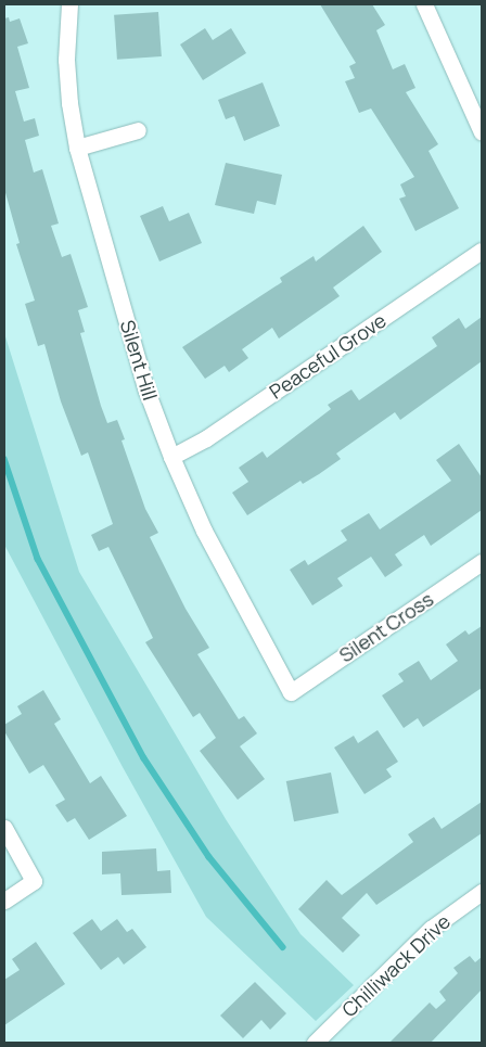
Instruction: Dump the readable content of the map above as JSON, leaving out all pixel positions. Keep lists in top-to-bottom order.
{
  "streets": {
    "street": [
      "Peaceful Grove",
      "Silent Hill",
      "Silent Cross",
      "Chilliwack Drive"
    ]
  },
  "crossings": [
    ["Peaceful Grove", "Silent Hill"],
    ["Silent Hill", "Silent Cross"]
  ]
}
